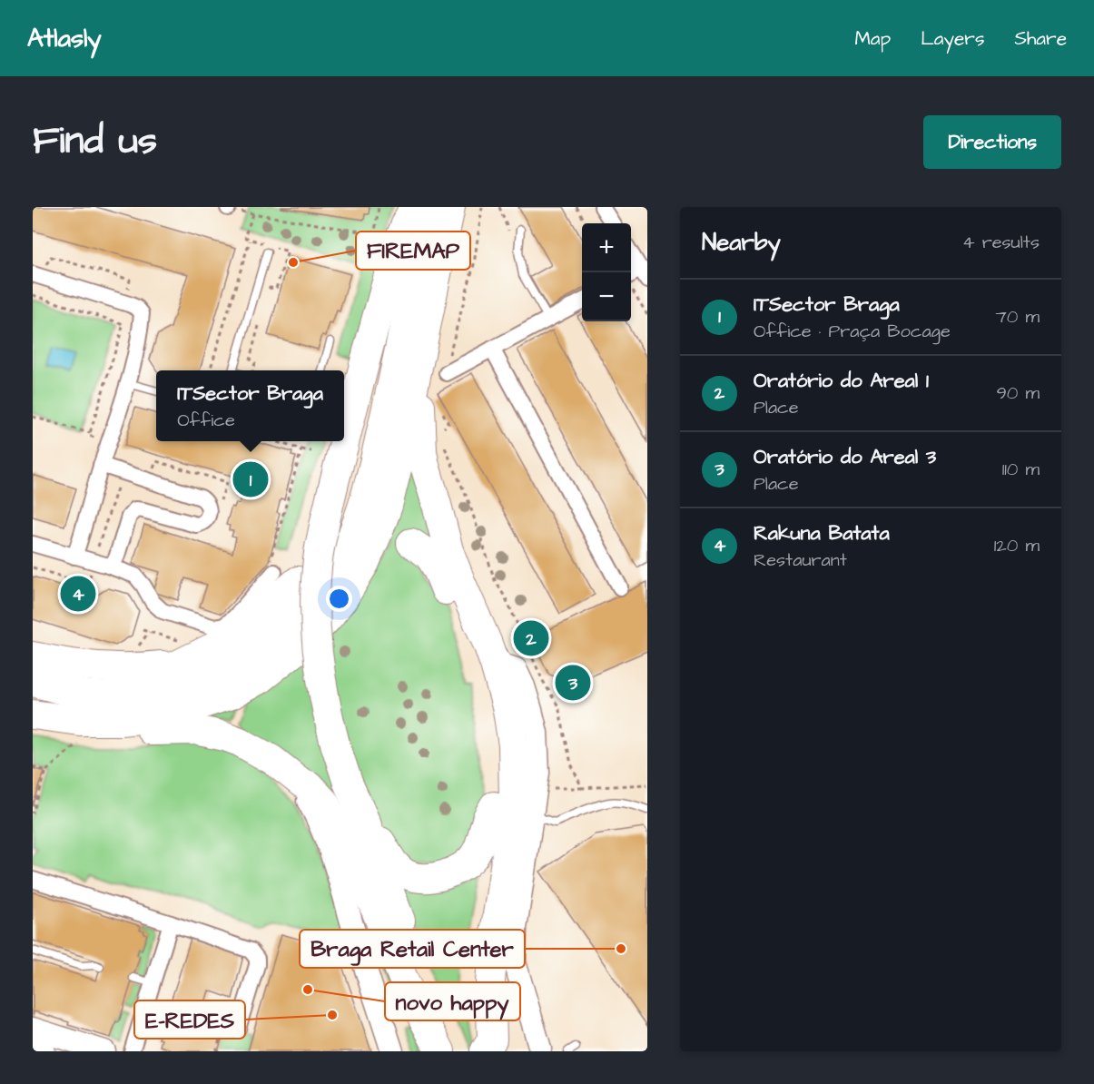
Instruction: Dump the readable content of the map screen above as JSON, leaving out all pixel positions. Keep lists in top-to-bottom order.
{
  "places": [
    "FIREMAP",
    "Braga Retail Center",
    "novo happy",
    "E-REDES"
  ],
  "page": {
    "header": "Atlasly",
    "nav": ["Map", "Layers", "Share"],
    "title": "Find us",
    "buttons": "Directions",
    "heading": ["Nearby", "4 results"],
    "map_buttons": ["+", "−"],
    "list": [
      {
        "mark": "1",
        "name": "ITSector Braga",
        "note": "Office · Praça Bocage",
        "value": "70 m"
      },
      {
        "mark": "2",
        "name": "Oratório do Areal 1",
        "note": "Place",
        "value": "90 m"
      },
      {
        "mark": "3",
        "name": "Oratório do Areal 3",
        "note": "Place",
        "value": "110 m"
      },
      {
        "mark": "4",
        "name": "Rakuna Batata",
        "note": "Restaurant",
        "value": "120 m"
      }
    ],
    "popup": ["ITSector Braga", "Office"],
    "pins": [
      "1",
      "4",
      "2",
      "3"
    ]
  }
}
